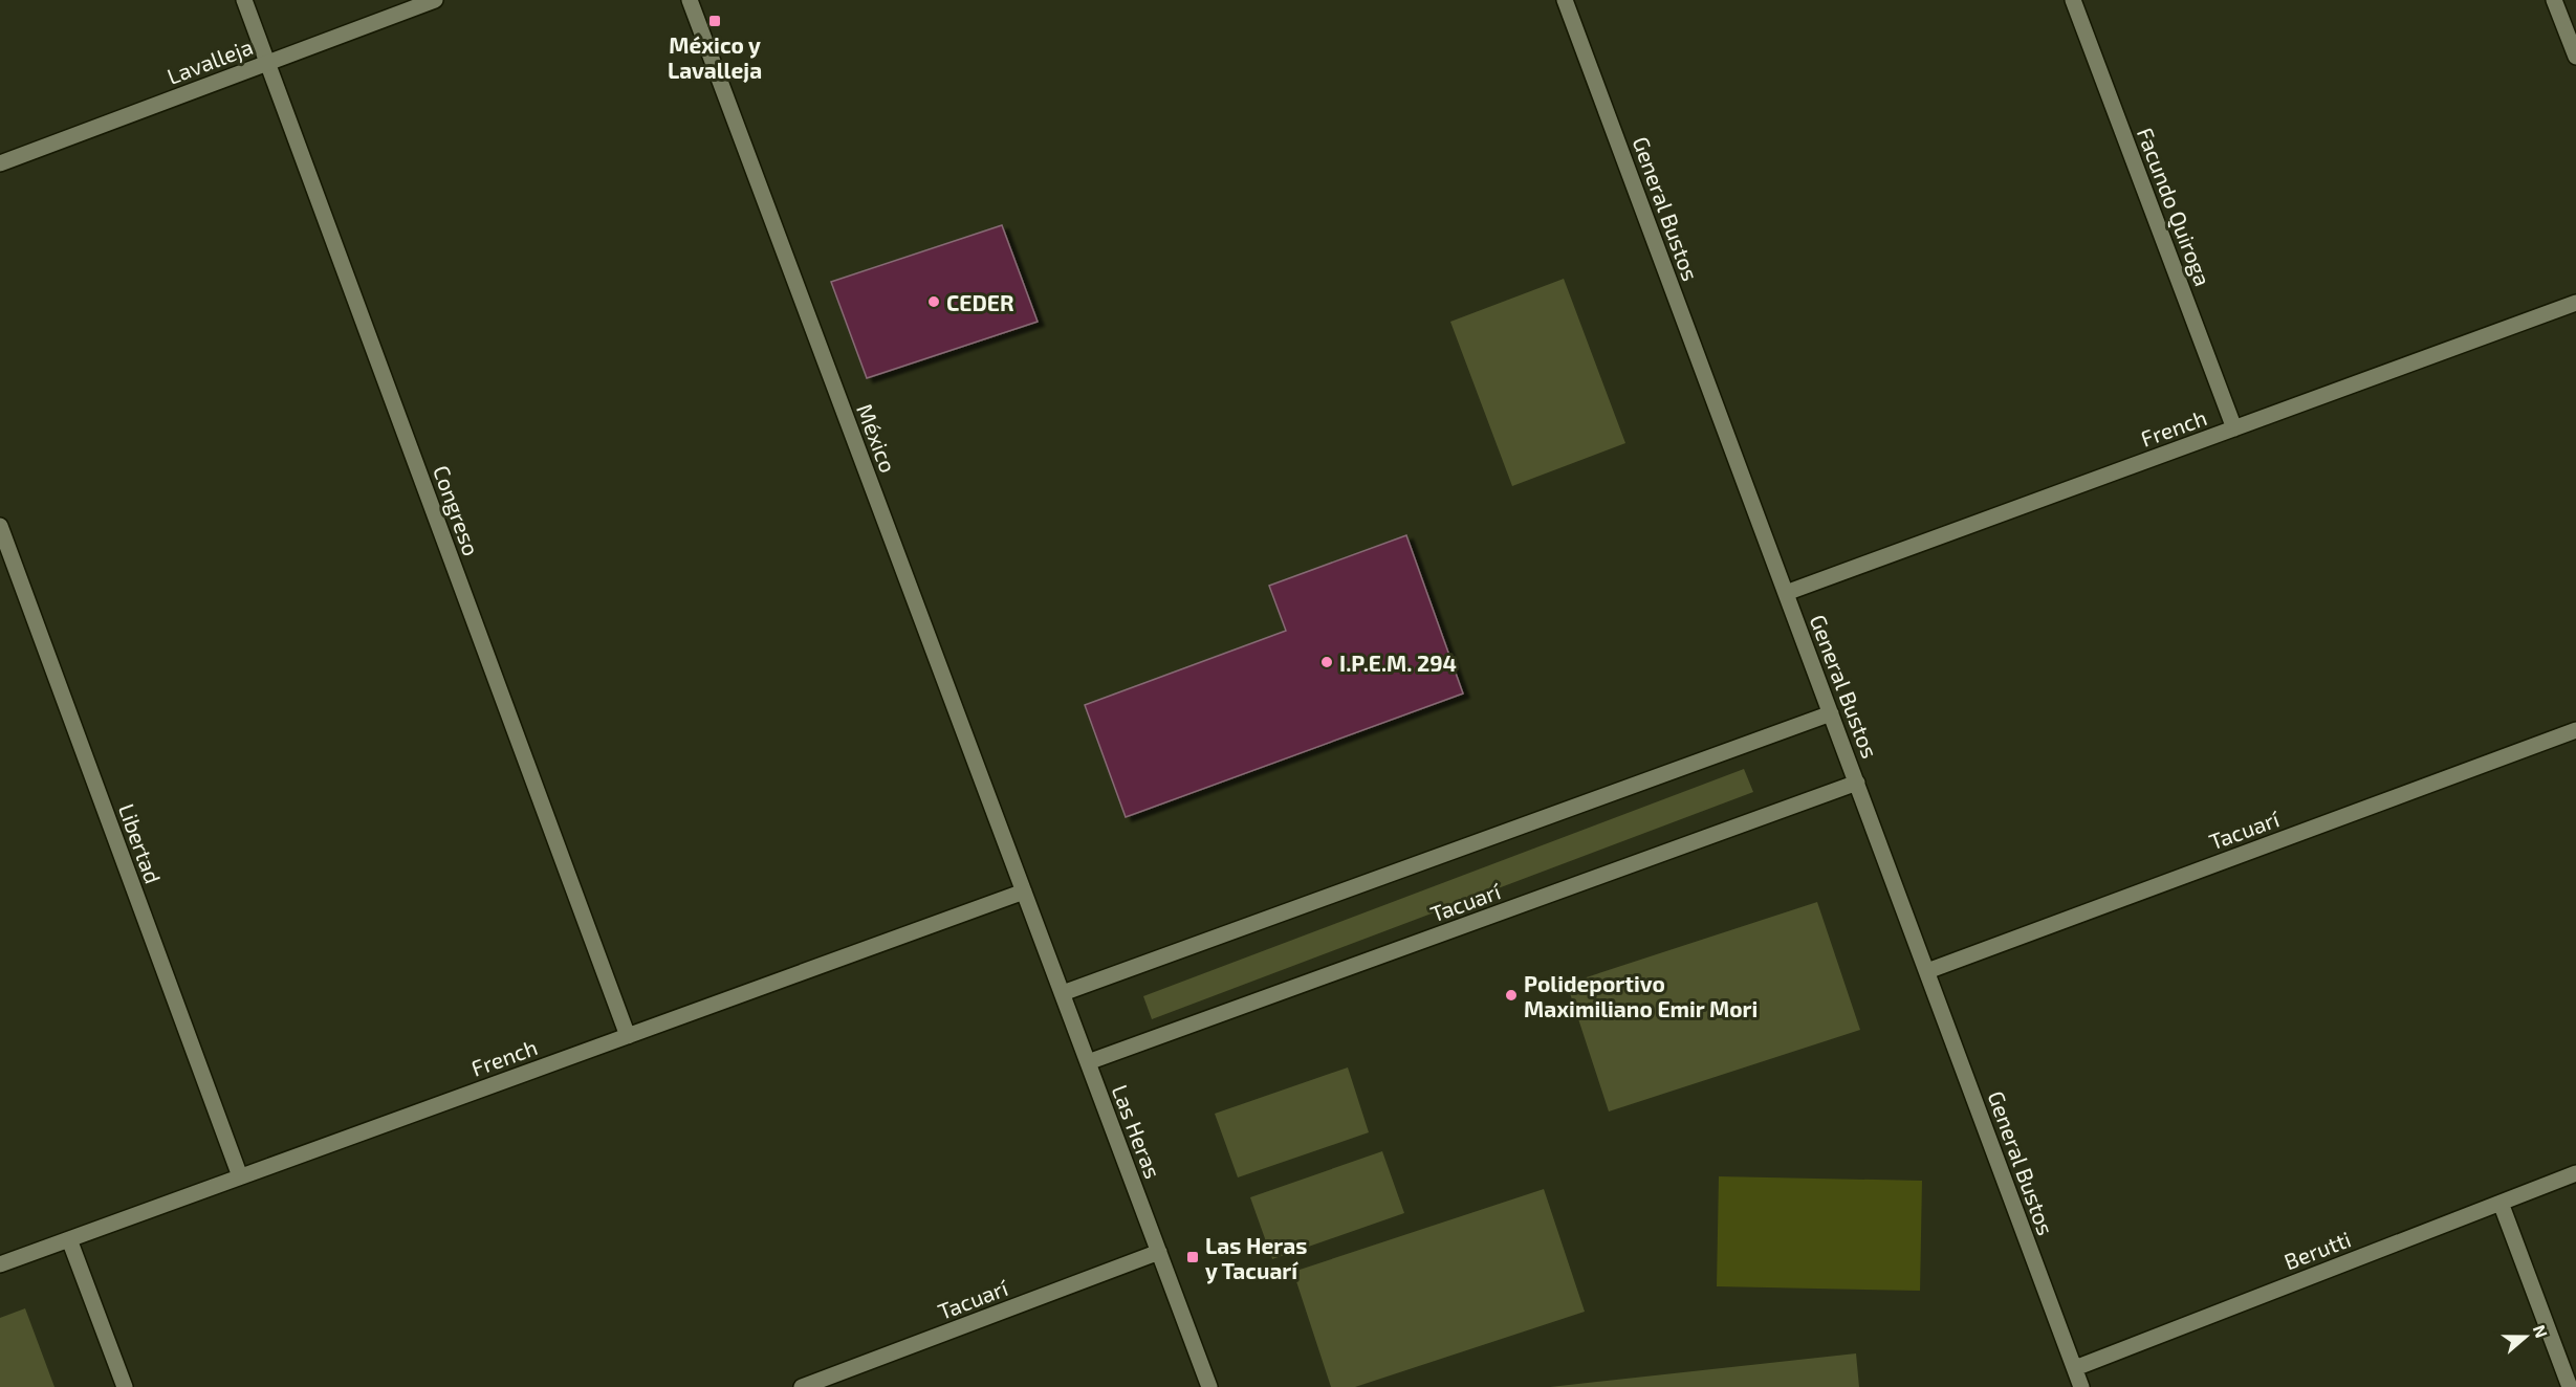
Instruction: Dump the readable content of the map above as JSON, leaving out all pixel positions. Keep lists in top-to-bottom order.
{
  "streets": {
    "street": [
      "Lavalleja",
      "Facundo Quiroga",
      "General Bustos",
      "French",
      "México",
      "Congreso",
      "Tacuarí",
      "Libertad",
      "Las Heras",
      "Berutti"
    ]
  },
  "crossings": [
    ["Lavalleja", "Congreso"],
    ["Facundo Quiroga", "French"],
    ["General Bustos", "French"],
    ["General Bustos", "Tacuarí"],
    ["General Bustos", "Berutti"],
    ["French", "México"],
    ["French", "Congreso"],
    ["French", "Libertad"],
    ["French", "Las Heras"],
    ["México", "Las Heras"],
    ["Tacuarí", "Las Heras"]
  ],
  "places": {
    "transit": ["México y Lavalleja", "Las Heras y Tacuarí"],
    "other": ["CEDER", "I.P.E.M. 294", "Polideportivo Maximiliano Emir Mori"]
  },
  "north": "right"
}
